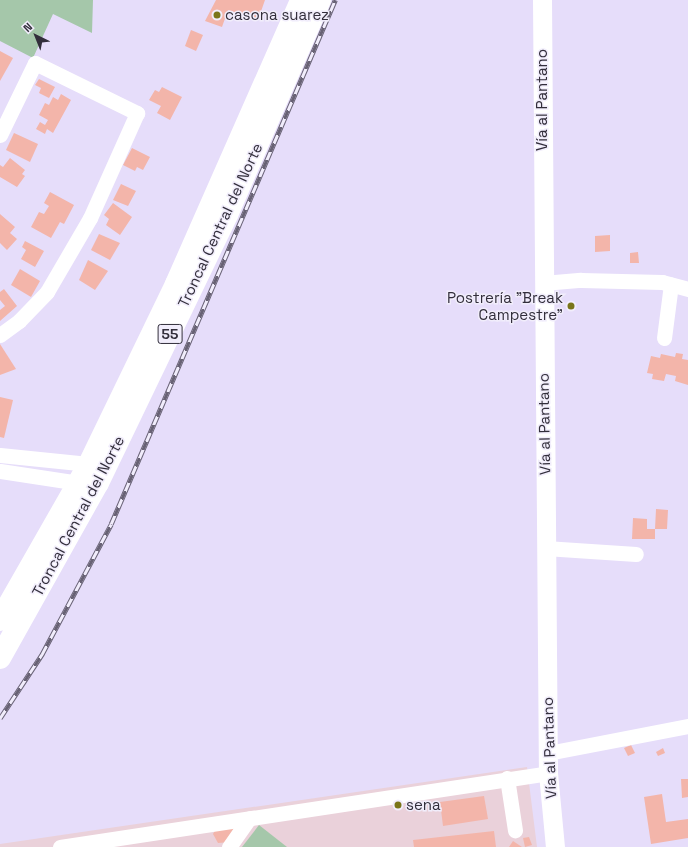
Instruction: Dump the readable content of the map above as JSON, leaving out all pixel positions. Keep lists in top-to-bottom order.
{
  "streets": {
    "highway": ["Troncal Central del Norte", "55"],
    "main road": ["Vía al Pantano"]
  },
  "places": ["casona suarez", "Postrería \"Break Campestre\"", "sena"],
  "north": "top left"
}
